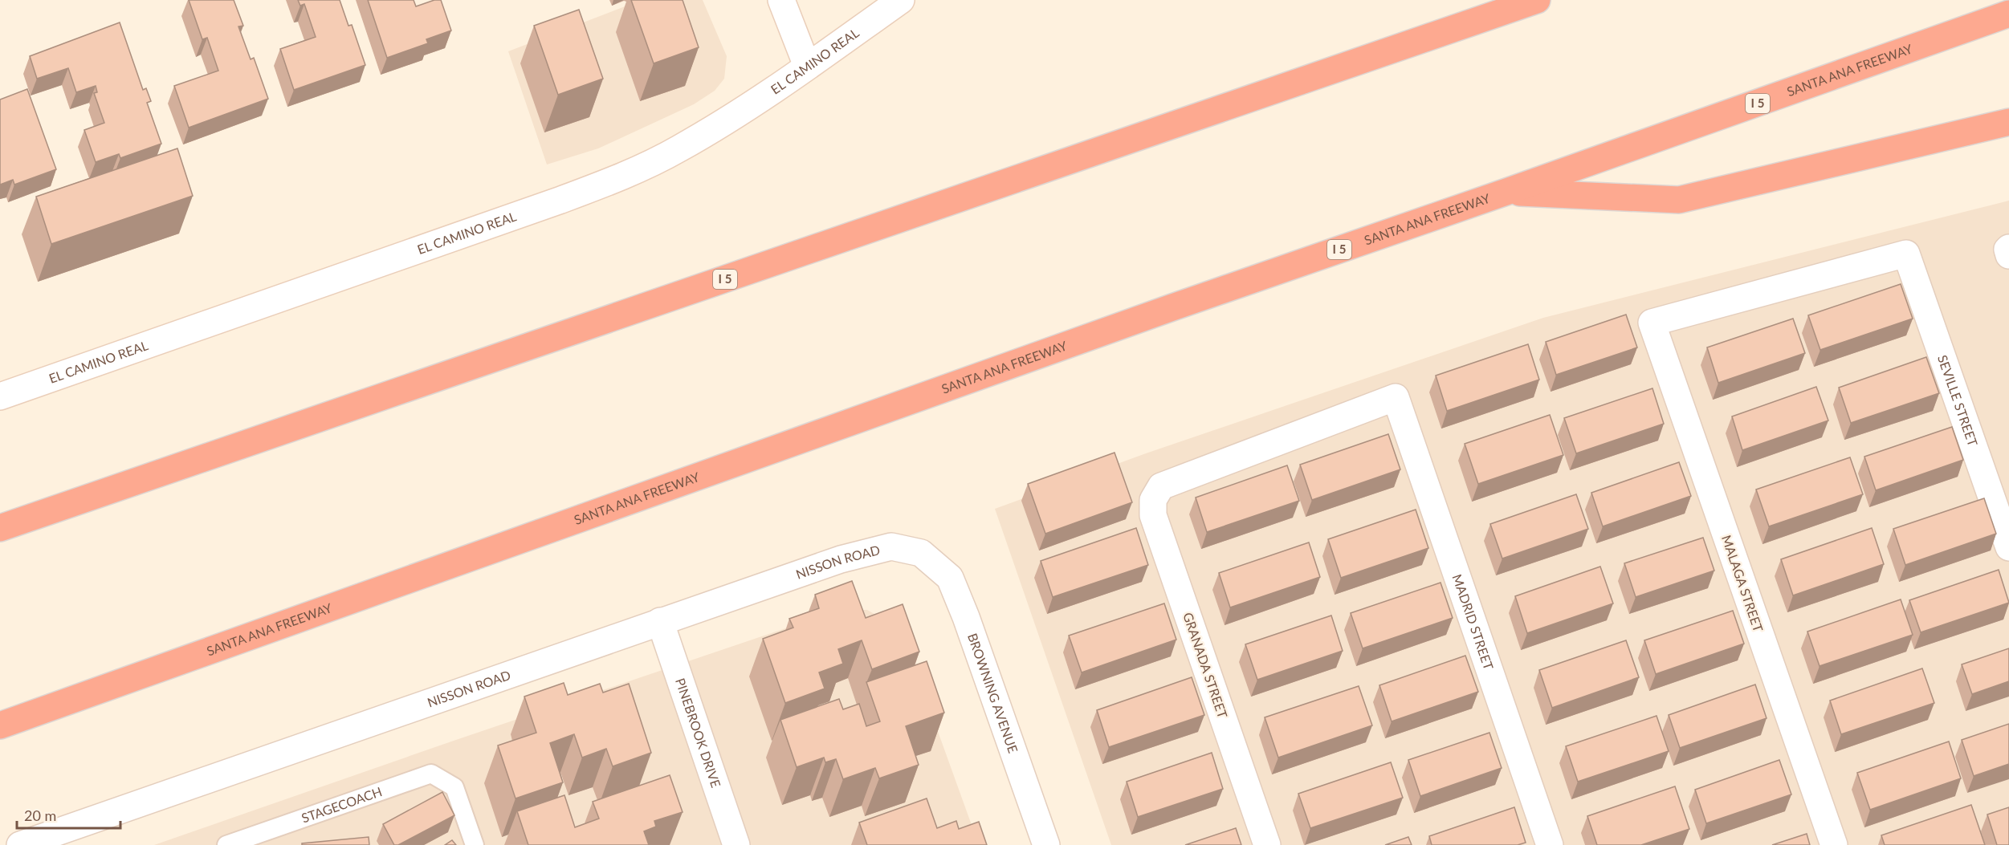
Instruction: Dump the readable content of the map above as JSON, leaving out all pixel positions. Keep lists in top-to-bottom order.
{
  "streets": {
    "highway": ["SANTA ANA FREEWAY", "I 5"],
    "street": [
      "EL CAMINO REAL",
      "SEVILLE STREET",
      "NISSON ROAD",
      "MALAGA STREET",
      "MADRID STREET",
      "GRANADA STREET",
      "BROWNING AVENUE",
      "PINEBROOK DRIVE"
    ],
    "lane": ["STAGECOACH"]
  },
  "crossings": [
    ["SEVILLE STREET", "MALAGA STREET"],
    ["NISSON ROAD", "BROWNING AVENUE"],
    ["NISSON ROAD", "PINEBROOK DRIVE"],
    ["MADRID STREET", "GRANADA STREET"]
  ],
  "scale_bar": "20 m"
}
